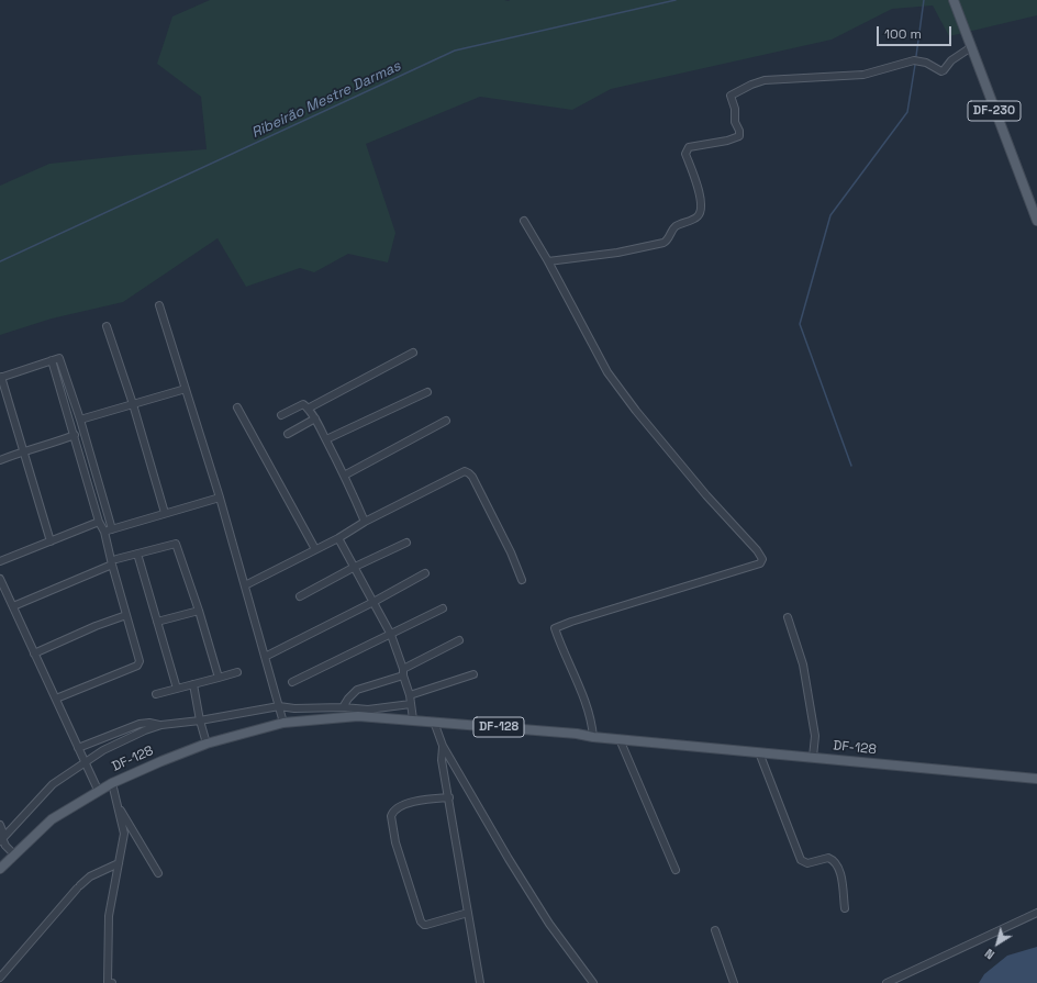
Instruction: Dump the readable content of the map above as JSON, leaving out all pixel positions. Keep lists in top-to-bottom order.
{
  "streets": {
    "main road": ["DF-230", "DF-128"]
  },
  "water": ["Ribeirão Mestre Darmas"],
  "scale_bar": "100 m",
  "north": "bottom left"
}
